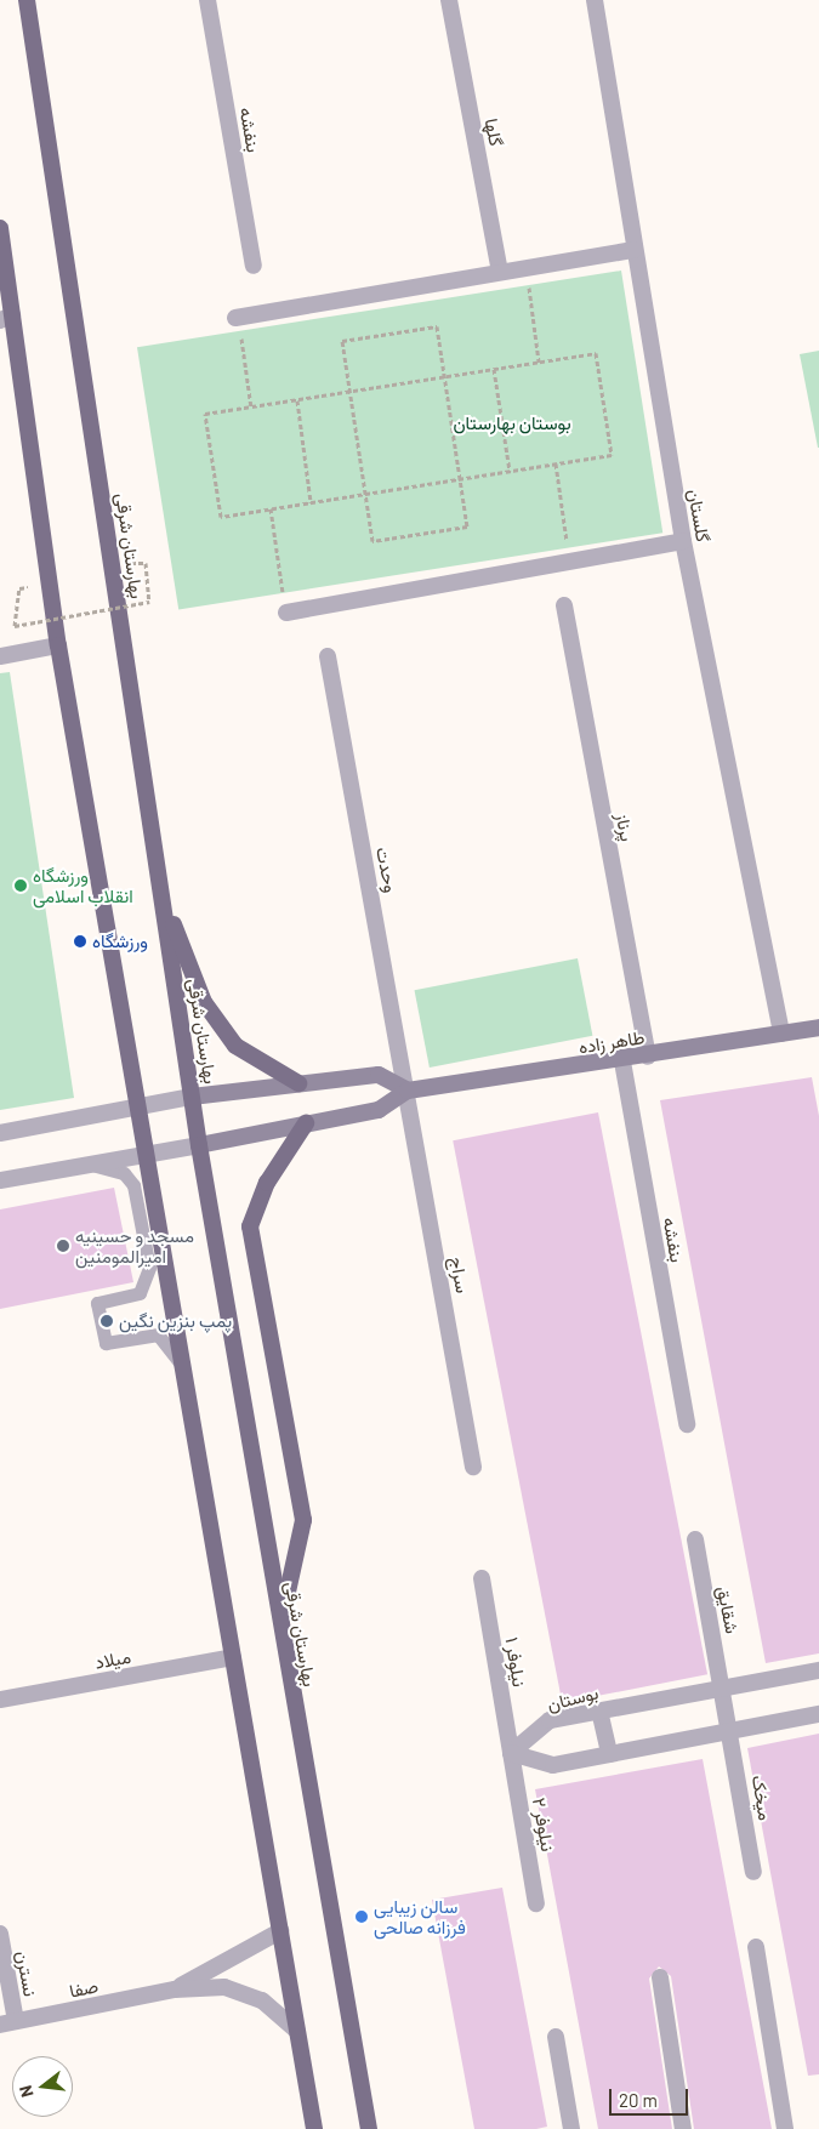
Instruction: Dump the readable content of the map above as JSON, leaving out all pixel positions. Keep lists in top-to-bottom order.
{
  "streets": {
    "main road": ["بهارستان شرقی", "طاهر زاده"],
    "street": [
      "بنفشه",
      "گلها",
      "گلستان",
      "پرناز",
      "وحدت",
      "سراج",
      "شقایق",
      "میلاد",
      "نیلوفر ۱",
      "بوستان",
      "میخک",
      "نیلوفر ۲",
      "نسترن",
      "صفا"
    ]
  },
  "crossings": [
    ["بنفشه", "طاهر زاده"],
    ["گلستان", "طاهر زاده"],
    ["بهارستان شرقی", "طاهر زاده"],
    ["پرناز", "طاهر زاده"],
    ["وحدت", "طاهر زاده"],
    ["وحدت", "سراج"],
    ["طاهر زاده", "سراج"],
    ["شقایق", "بوستان"],
    ["شقایق", "میخک"],
    ["نیلوفر ۱", "بوستان"],
    ["نیلوفر ۱", "نیلوفر ۲"],
    ["بوستان", "نیلوفر ۲"],
    ["نسترن", "صفا"]
  ],
  "parks": ["بوستان بهارستان"],
  "places": [
    "ورزشگاه انقلاب اسلامی",
    "ورزشگاه",
    "مسجد و حسینیه امیرالمومنین",
    "پمپ بنزین نگین",
    "سالن زیبایی فرزانه صالحی"
  ],
  "scale_bar": "20 m",
  "north": "left"
}
